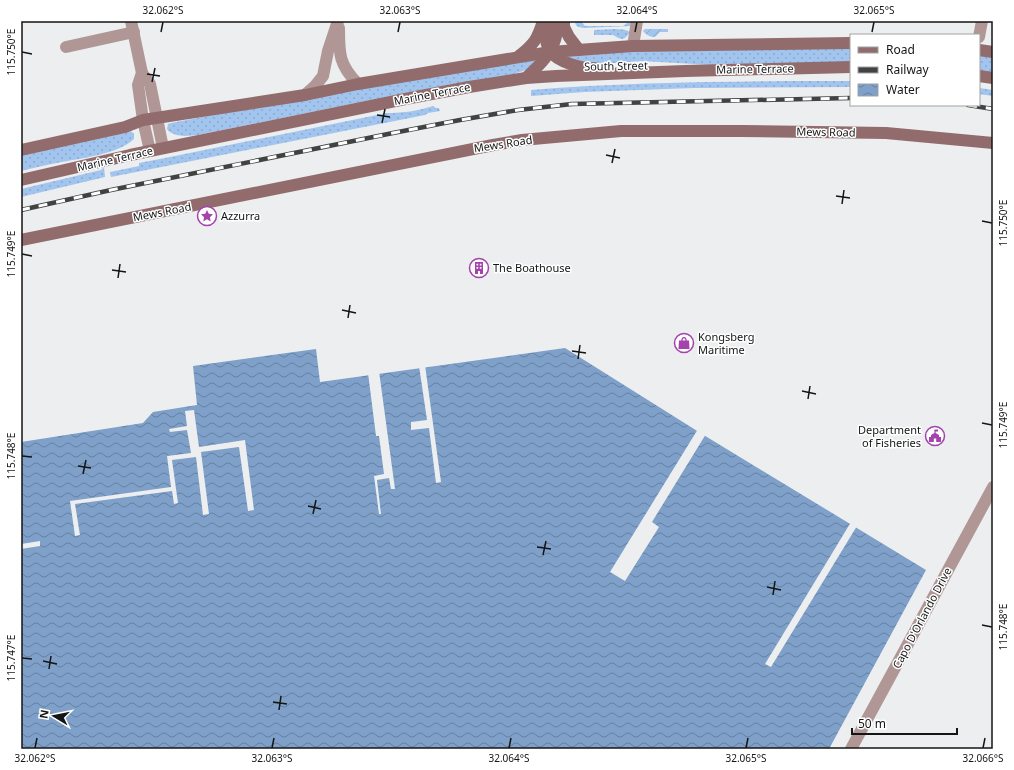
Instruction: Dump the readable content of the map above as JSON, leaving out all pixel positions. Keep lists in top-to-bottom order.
{
  "streets": {
    "street": [
      "South Street",
      "Marine Terrace",
      "Mews Road",
      "Capo D'Orlando Drive"
    ]
  },
  "crossings": [
    ["South Street", "Marine Terrace"]
  ],
  "places": {
    "place": ["Azzurra"],
    "building": ["The Boathouse"],
    "shop": ["Kongsberg Maritime"],
    "public building": ["Department of Fisheries"]
  },
  "legend": ["Road", "Railway", "Water"],
  "scale_bar": "50 m",
  "north": "left",
  "coordinates": [
    "32.062°S",
    "32.063°S",
    "32.064°S",
    "32.065°S",
    "115.750°E",
    "115.749°E",
    "115.748°E",
    "115.747°E",
    "32.066°S"
  ]
}
